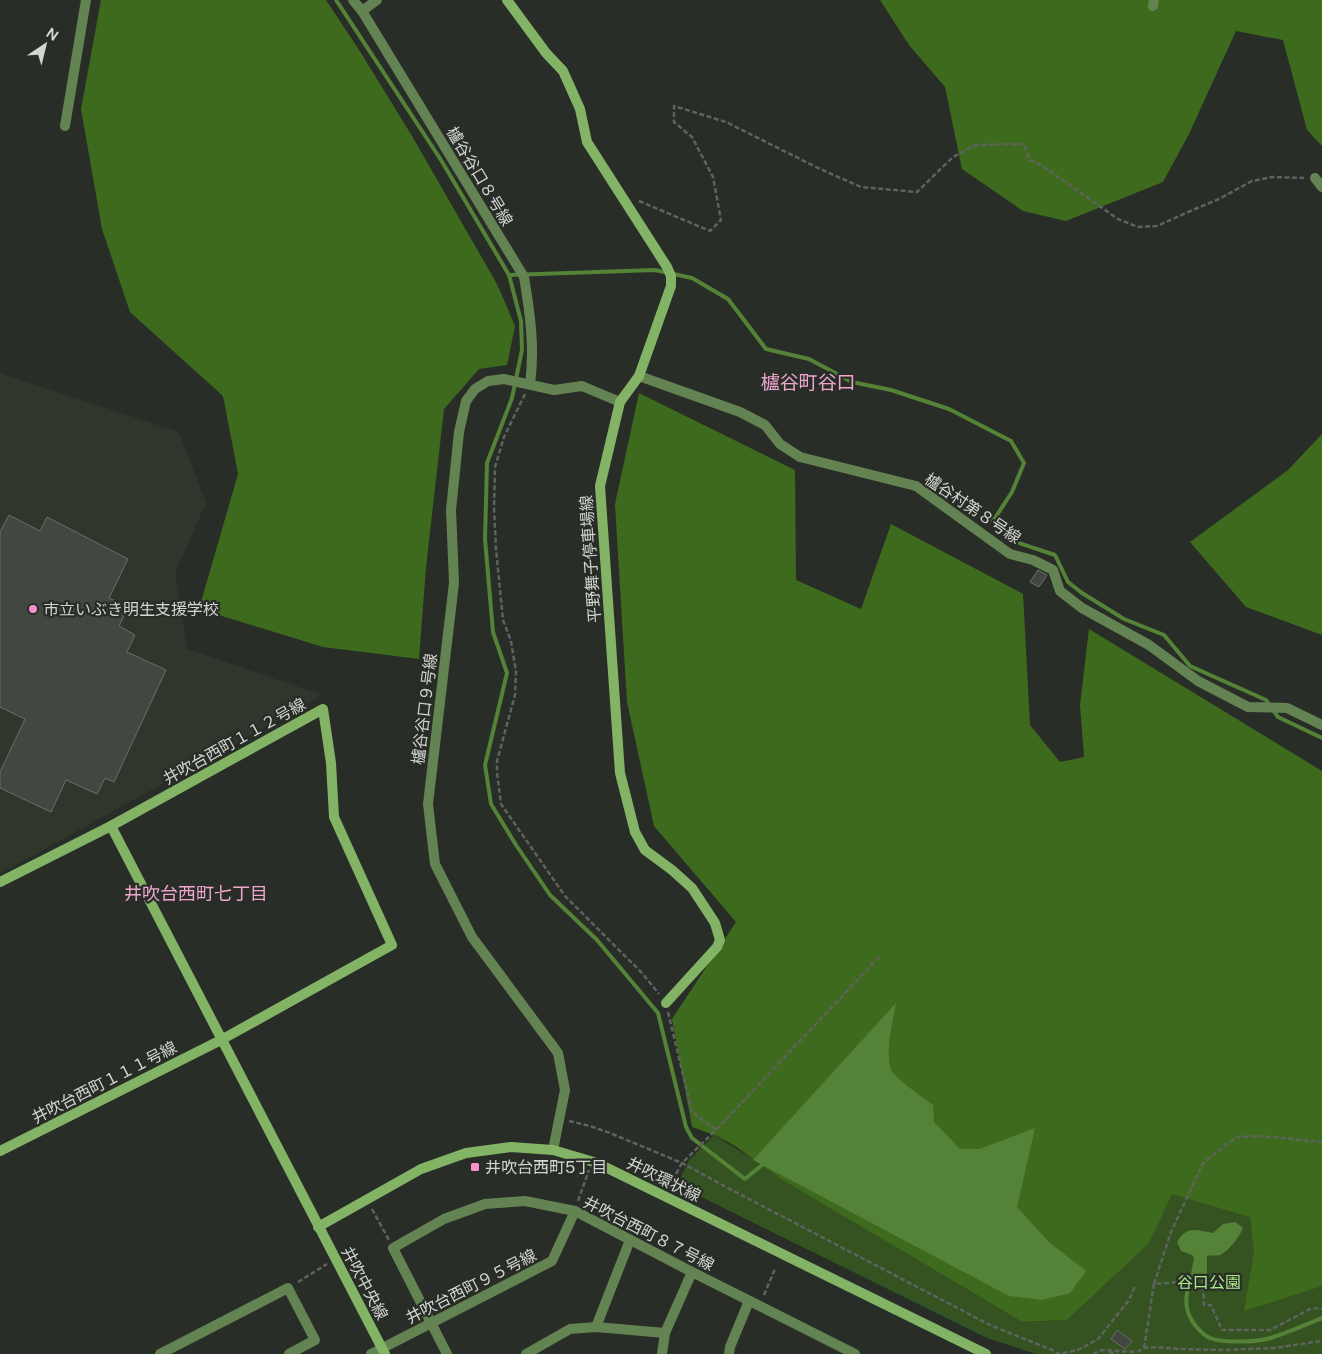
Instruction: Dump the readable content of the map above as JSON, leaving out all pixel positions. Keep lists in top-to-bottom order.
{
  "streets": {
    "street": [
      "櫨谷谷口８号線",
      "櫨谷村第８号線",
      "平野舞子停車場線",
      "櫨谷谷口９号線",
      "井吹台西町１１２号線",
      "井吹台西町１１１号線",
      "井吹環状線",
      "井吹台西町８７号線",
      "井吹中央線",
      "井吹台西町９５号線"
    ]
  },
  "crossings": [
    ["櫨谷谷口８号線", "櫨谷谷口９号線"],
    ["櫨谷村第８号線", "平野舞子停車場線"],
    ["平野舞子停車場線", "櫨谷谷口９号線"],
    ["櫨谷谷口９号線", "井吹環状線"],
    ["井吹台西町１１２号線", "井吹台西町１１１号線"],
    ["井吹環状線", "井吹中央線"],
    ["井吹台西町８７号線", "井吹台西町９５号線"],
    ["井吹中央線", "井吹台西町９５号線"]
  ],
  "districts": ["櫨谷町谷口", "井吹台西町七丁目"],
  "parks": ["谷口公園"],
  "places": {
    "other": ["市立いぶき明生支援学校"],
    "transit": ["井吹台西町5丁目"]
  },
  "north": "top right"
}
